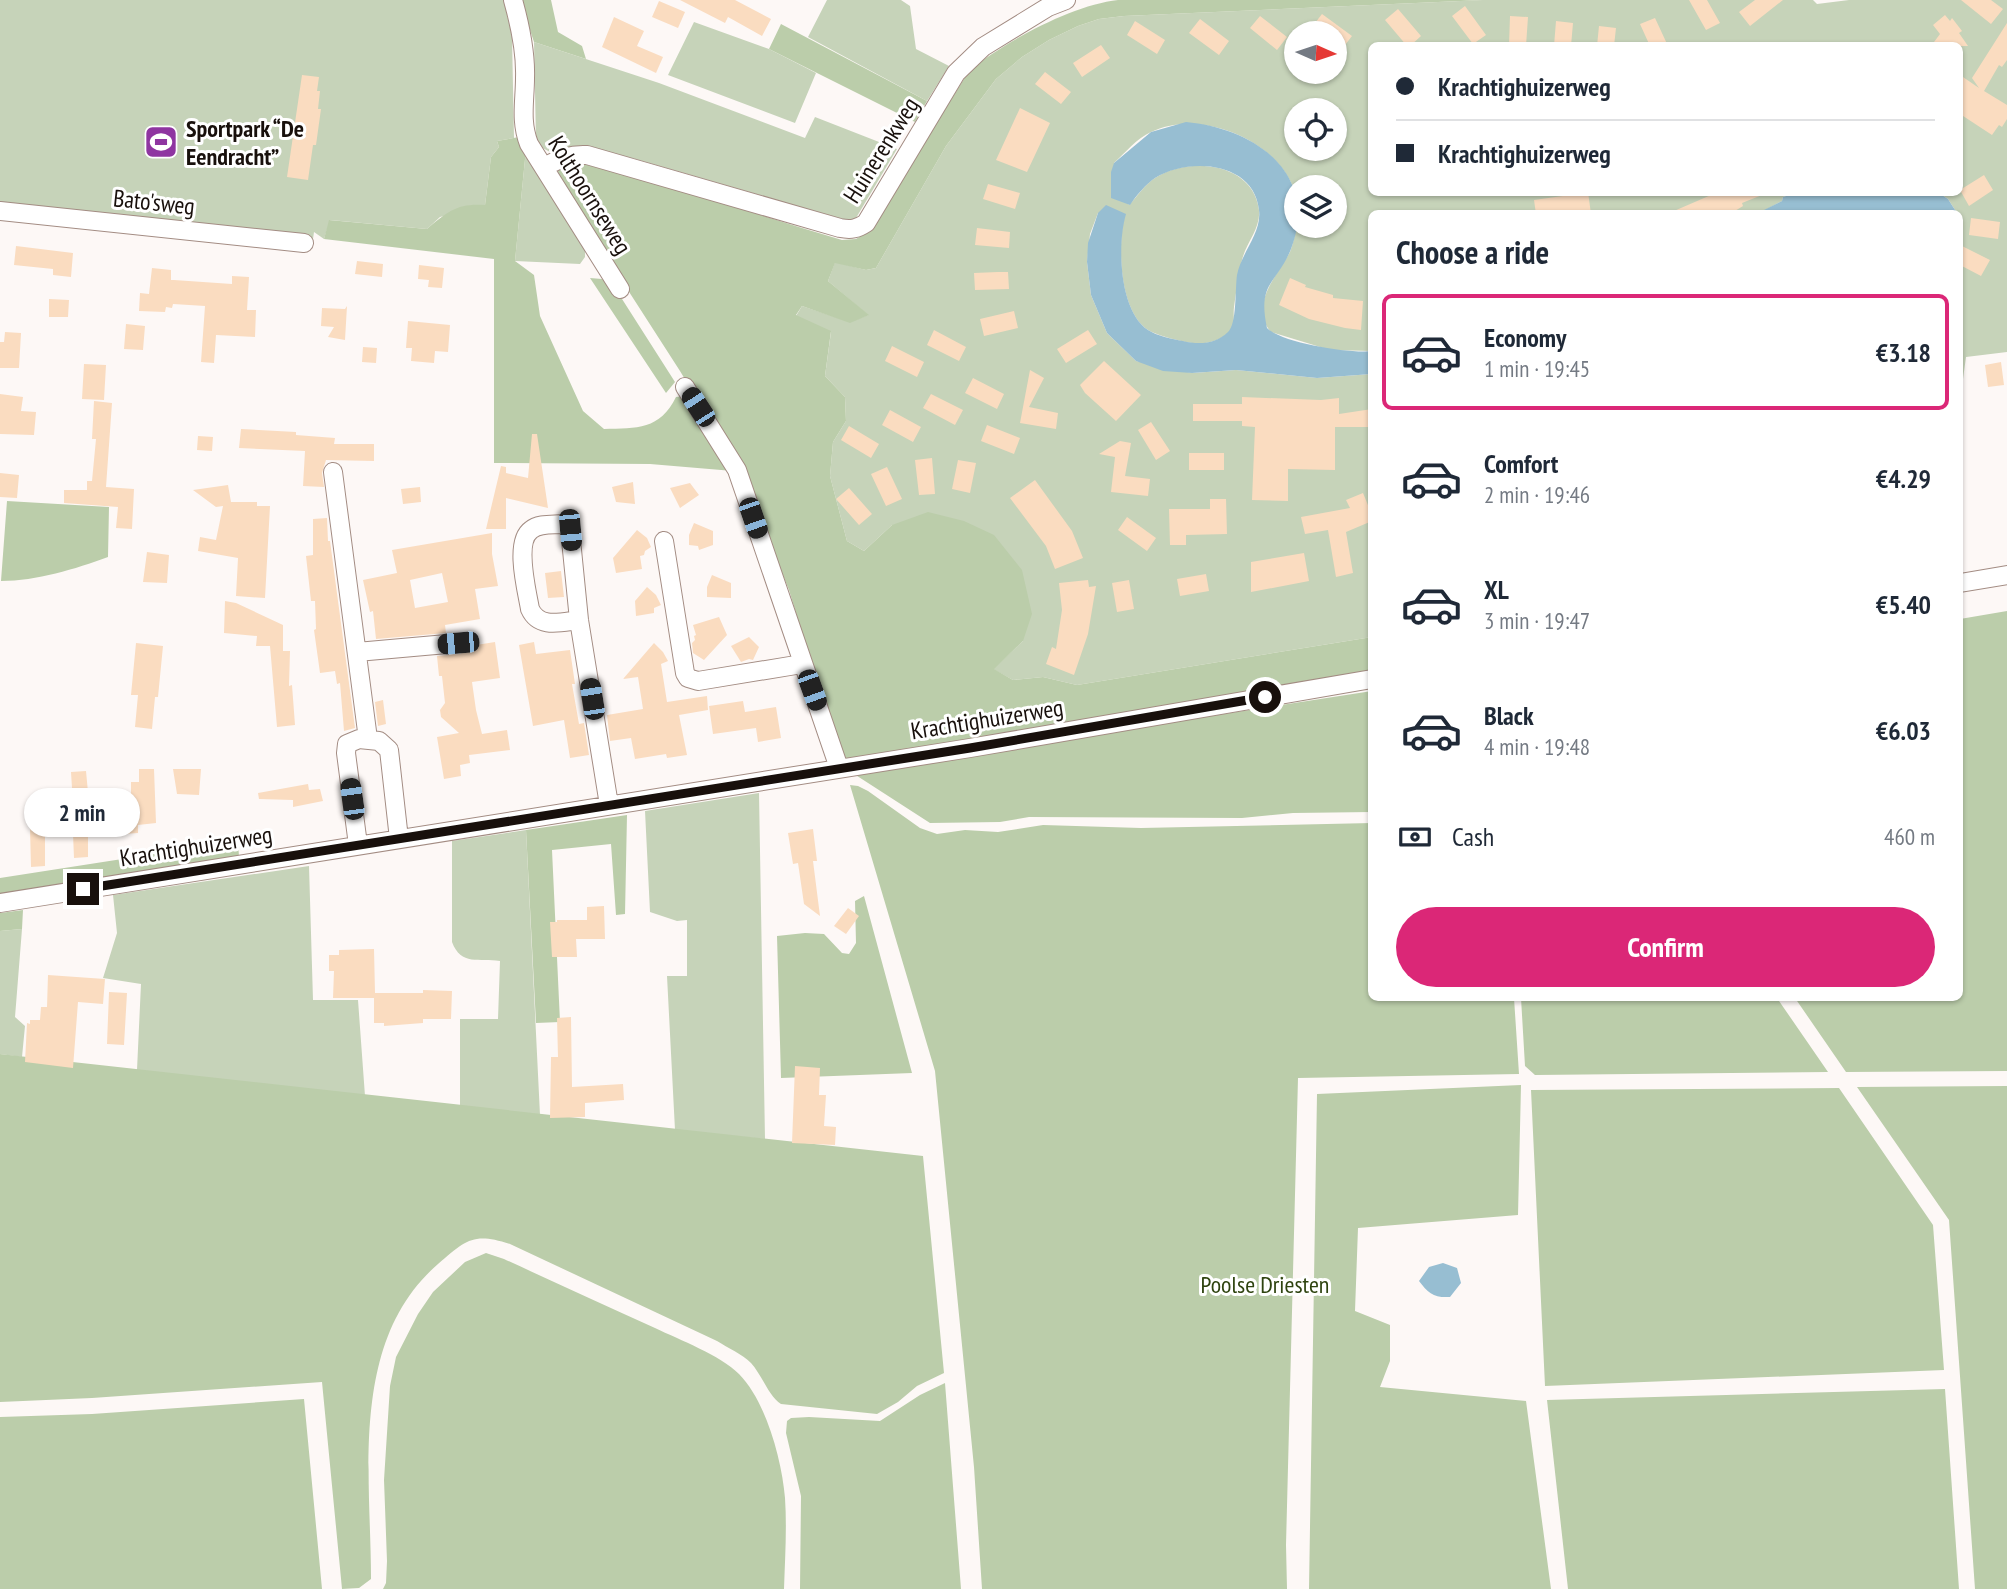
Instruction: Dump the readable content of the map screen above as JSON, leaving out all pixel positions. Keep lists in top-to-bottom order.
{
  "streets": {
    "street": [
      "Huinerenkweg",
      "Kolthoornseweg",
      "Bato'sweg",
      "Krachtighuizerweg"
    ]
  },
  "crossings": [
    ["Huinerenkweg", "Kolthoornseweg"]
  ],
  "parks": ["Poolse Driesten"],
  "places": {
    "sports": ["Sportpark “De Eendracht”"]
  },
  "north": "right",
  "page": {
    "banner": ["Krachtighuizerweg", "Krachtighuizerweg"],
    "heading": "Choose a ride",
    "list": [
      {
        "name": "Economy",
        "note": "1 min · 19:45",
        "value": "€3.18"
      },
      {
        "name": "Comfort",
        "note": "2 min · 19:46",
        "value": "€4.29"
      },
      {
        "name": "XL",
        "note": "3 min · 19:47",
        "value": "€5.40"
      },
      {
        "name": "Black",
        "note": "4 min · 19:48",
        "value": "€6.03"
      }
    ],
    "bubble": "2 min",
    "pay": ["Cash", "460 m"],
    "buttons": "Confirm"
  }
}
